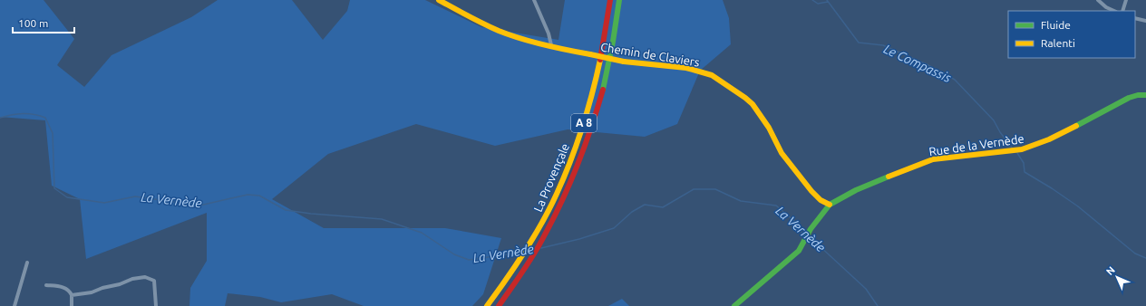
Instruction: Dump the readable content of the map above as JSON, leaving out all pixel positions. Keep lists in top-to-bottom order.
{
  "streets": {
    "main road": [
      "Chemin de Claviers",
      "A 8",
      "Rue de la Vernède",
      "La Provençale"
    ]
  },
  "crossings": [
    ["Chemin de Claviers", "Rue de la Vernède"]
  ],
  "water": ["Le Compassis", "La Vernède"],
  "legend": ["Fluide", "Ralenti"],
  "scale_bar": "100 m",
  "north": "top left"
}
